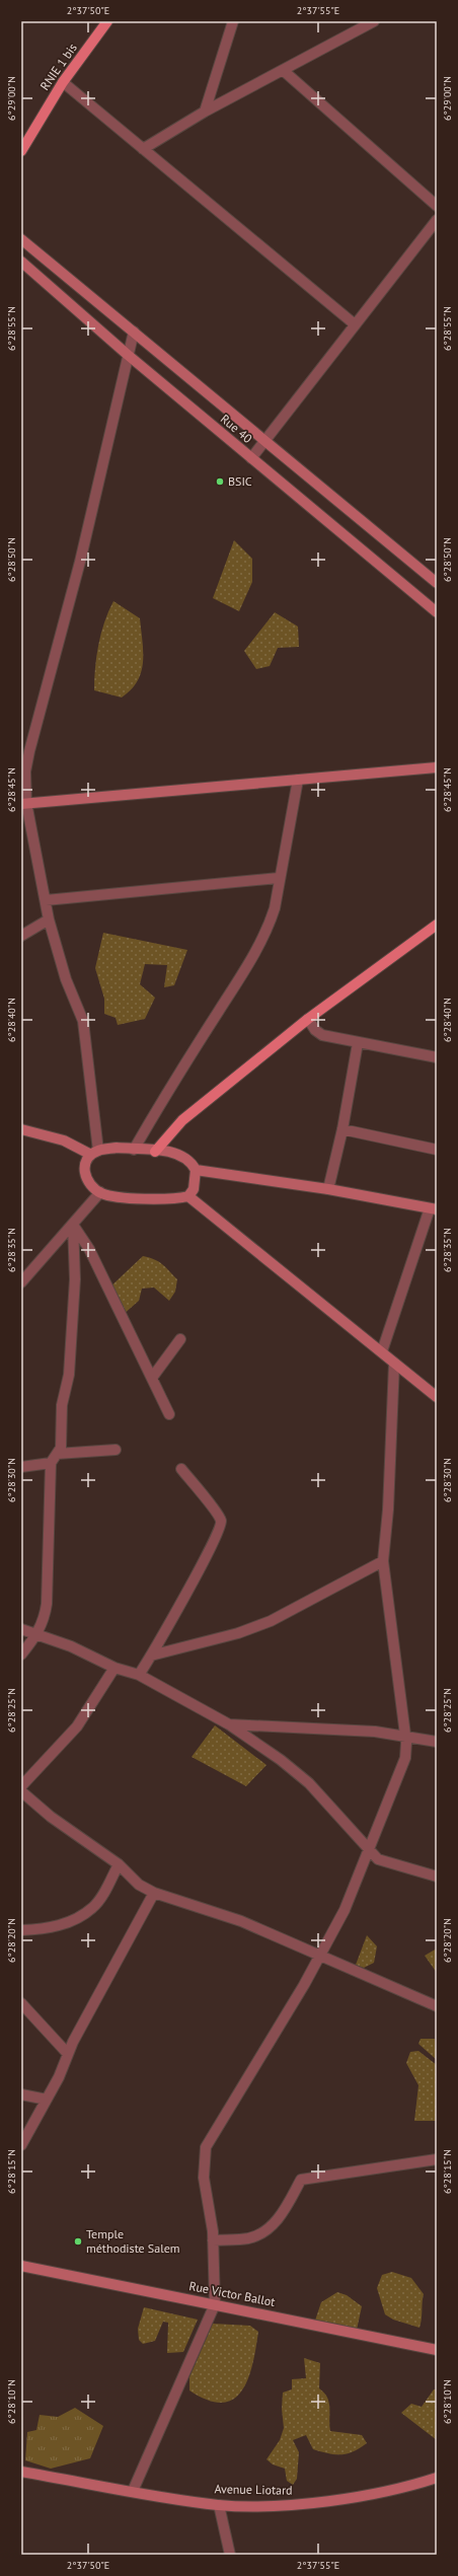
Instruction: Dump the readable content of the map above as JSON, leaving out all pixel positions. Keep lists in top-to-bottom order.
{
  "streets": {
    "main road": [
      "RNIE 1 bis",
      "Rue 40",
      "Rue Victor Ballot",
      "Avenue Liotard"
    ]
  },
  "places": ["BSIC", "Temple méthodiste Salem"],
  "coordinates": [
    "2°37'50\"E",
    "2°37'55\"E",
    "6°29'00\"N",
    "6°28'55\"N",
    "6°28'50\"N",
    "6°28'45\"N",
    "6°28'40\"N",
    "6°28'35\"N",
    "6°28'30\"N",
    "6°28'25\"N",
    "6°28'20\"N",
    "6°28'15\"N",
    "6°28'10\"N"
  ]
}
